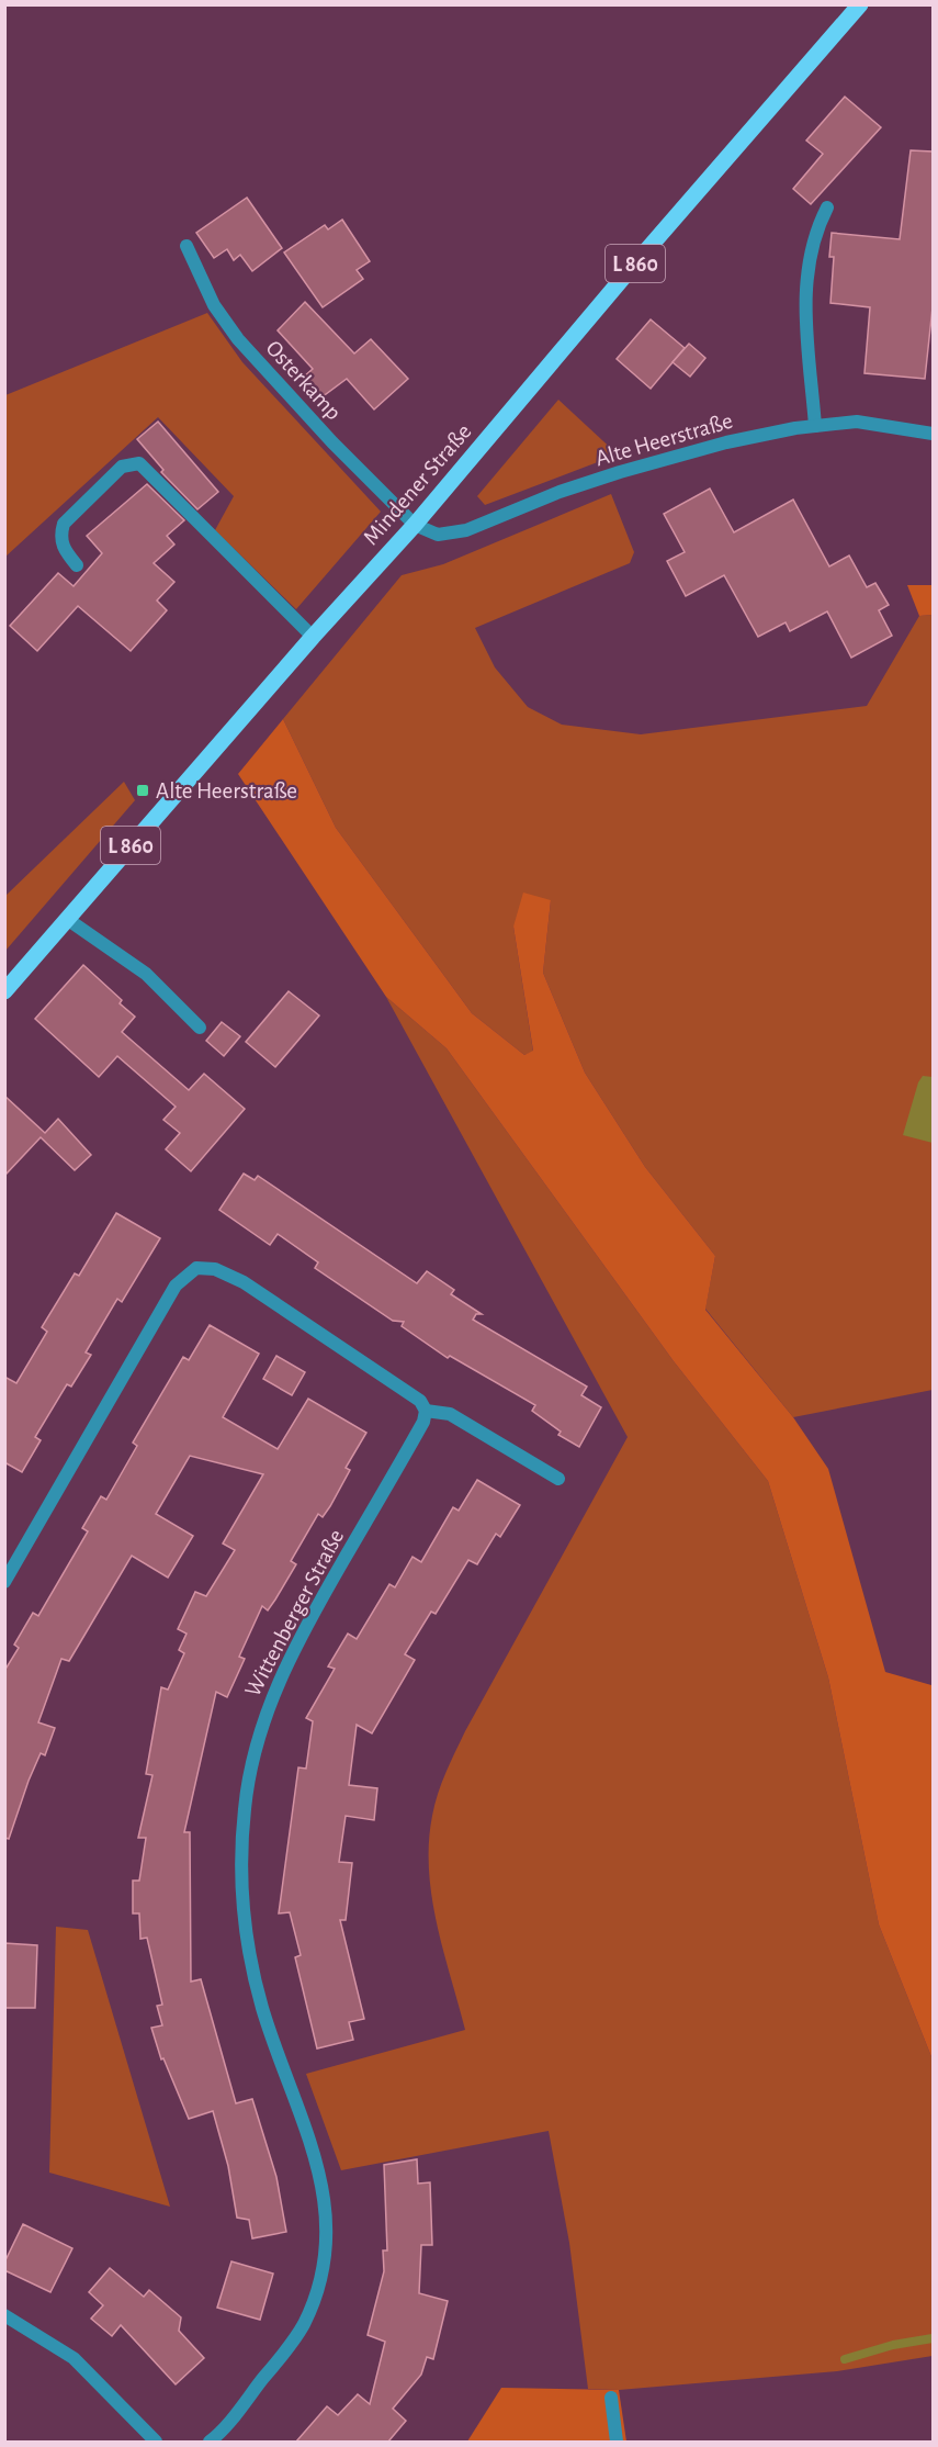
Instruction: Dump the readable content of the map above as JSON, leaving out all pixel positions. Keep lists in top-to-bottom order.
{
  "streets": {
    "main road": ["L 860", "Mindener Straße"],
    "street": ["Osterkamp", "Alte Heerstraße", "Wittenberger Straße"]
  },
  "crossings": [
    ["Osterkamp", "Alte Heerstraße"],
    ["Osterkamp", "Mindener Straße"],
    ["Alte Heerstraße", "Mindener Straße"]
  ],
  "places": {
    "transit": ["Alte Heerstraße"]
  }
}
